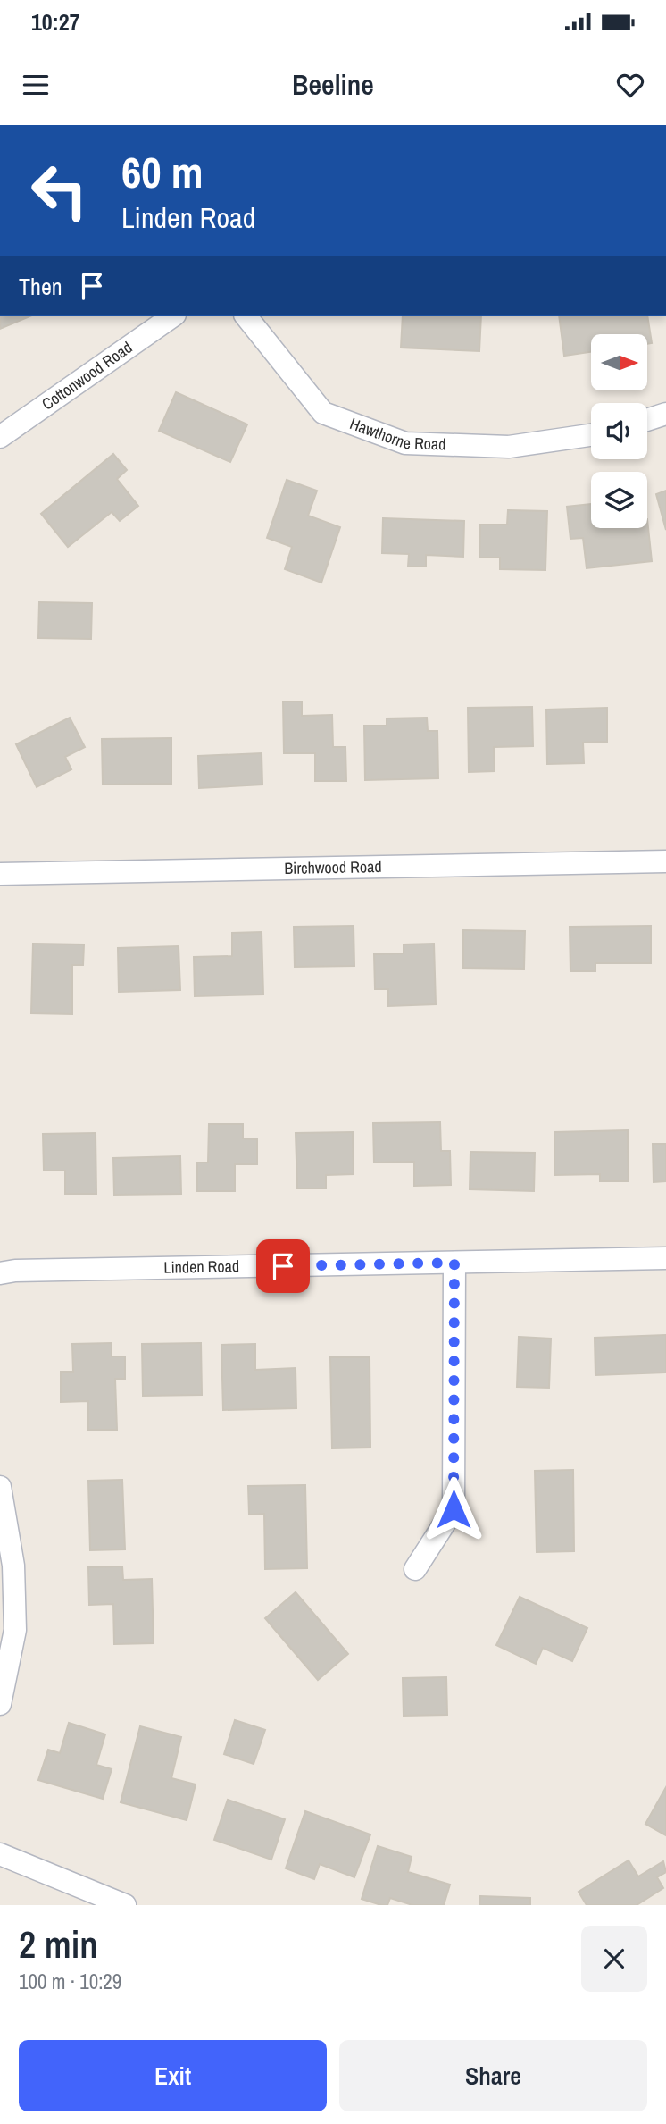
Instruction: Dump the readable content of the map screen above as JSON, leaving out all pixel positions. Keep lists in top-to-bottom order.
{
  "streets": {
    "street": [
      "Cottonwood Road",
      "Hawthorne Road",
      "Birchwood Road",
      "Linden Road"
    ]
  },
  "north": "right",
  "page": {
    "status": "10:27",
    "header": "Beeline",
    "turn": ["60 m", "Linden Road"],
    "then": "Then",
    "heading": ["2 min", "100 m · 10:29"],
    "buttons": ["Exit", "Share"]
  }
}
